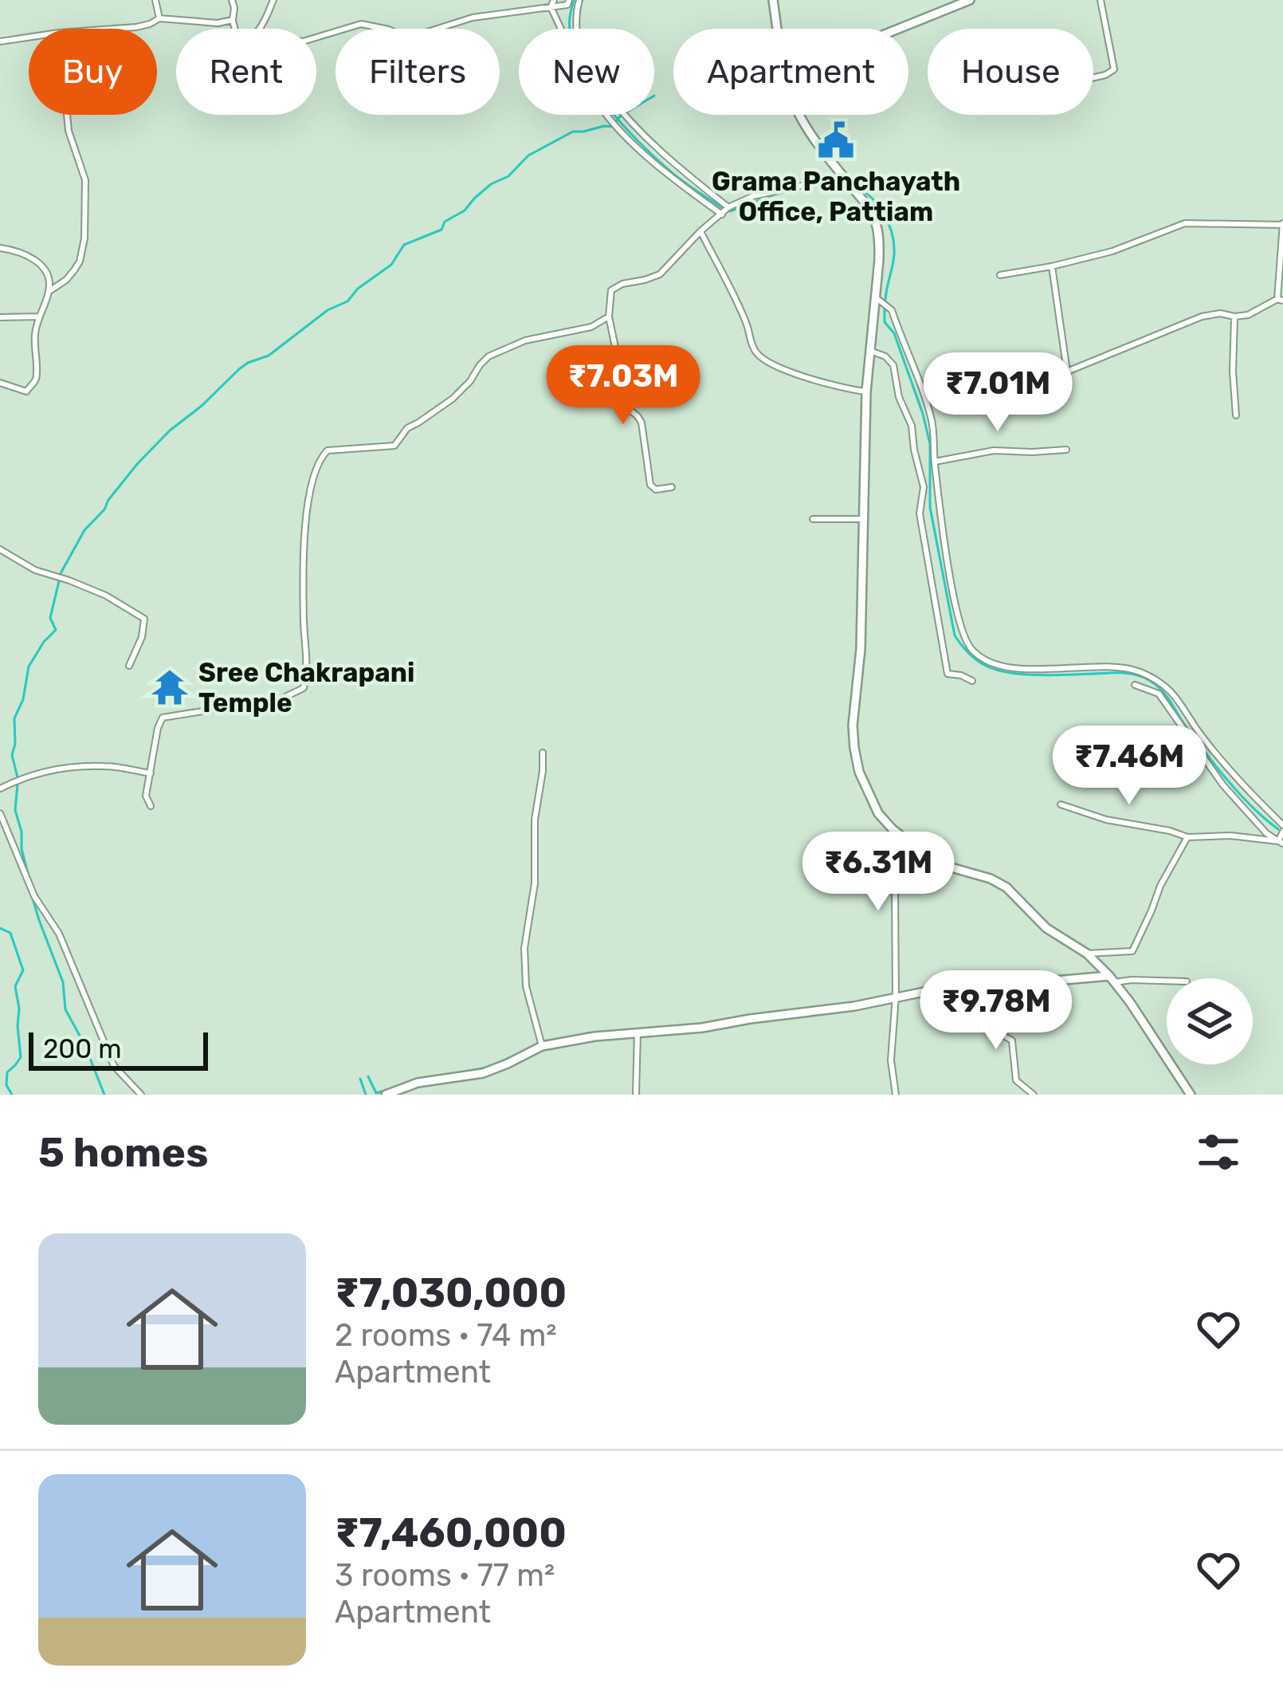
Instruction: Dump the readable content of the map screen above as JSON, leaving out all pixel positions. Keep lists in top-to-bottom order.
{
  "places": {
    "public building": ["Grama Panchayath Office, Pattiam"],
    "temple": ["Sree Chakrapani Temple"]
  },
  "scale_bar": "200 m",
  "page": {
    "chip": [
      "Buy",
      "Rent",
      "Filters",
      "New",
      "Apartment",
      "House"
    ],
    "price": [
      "₹7.03M",
      "₹7.01M",
      "₹7.46M",
      "₹6.31M",
      "₹9.78M"
    ],
    "scale": "200 m",
    "heading": "5 homes",
    "list": [
      {
        "name": "₹7,030,000",
        "note": "2 rooms · 74 m² · Apartment"
      },
      {
        "name": "₹7,460,000",
        "note": "3 rooms · 77 m² · Apartment"
      }
    ]
  }
}
